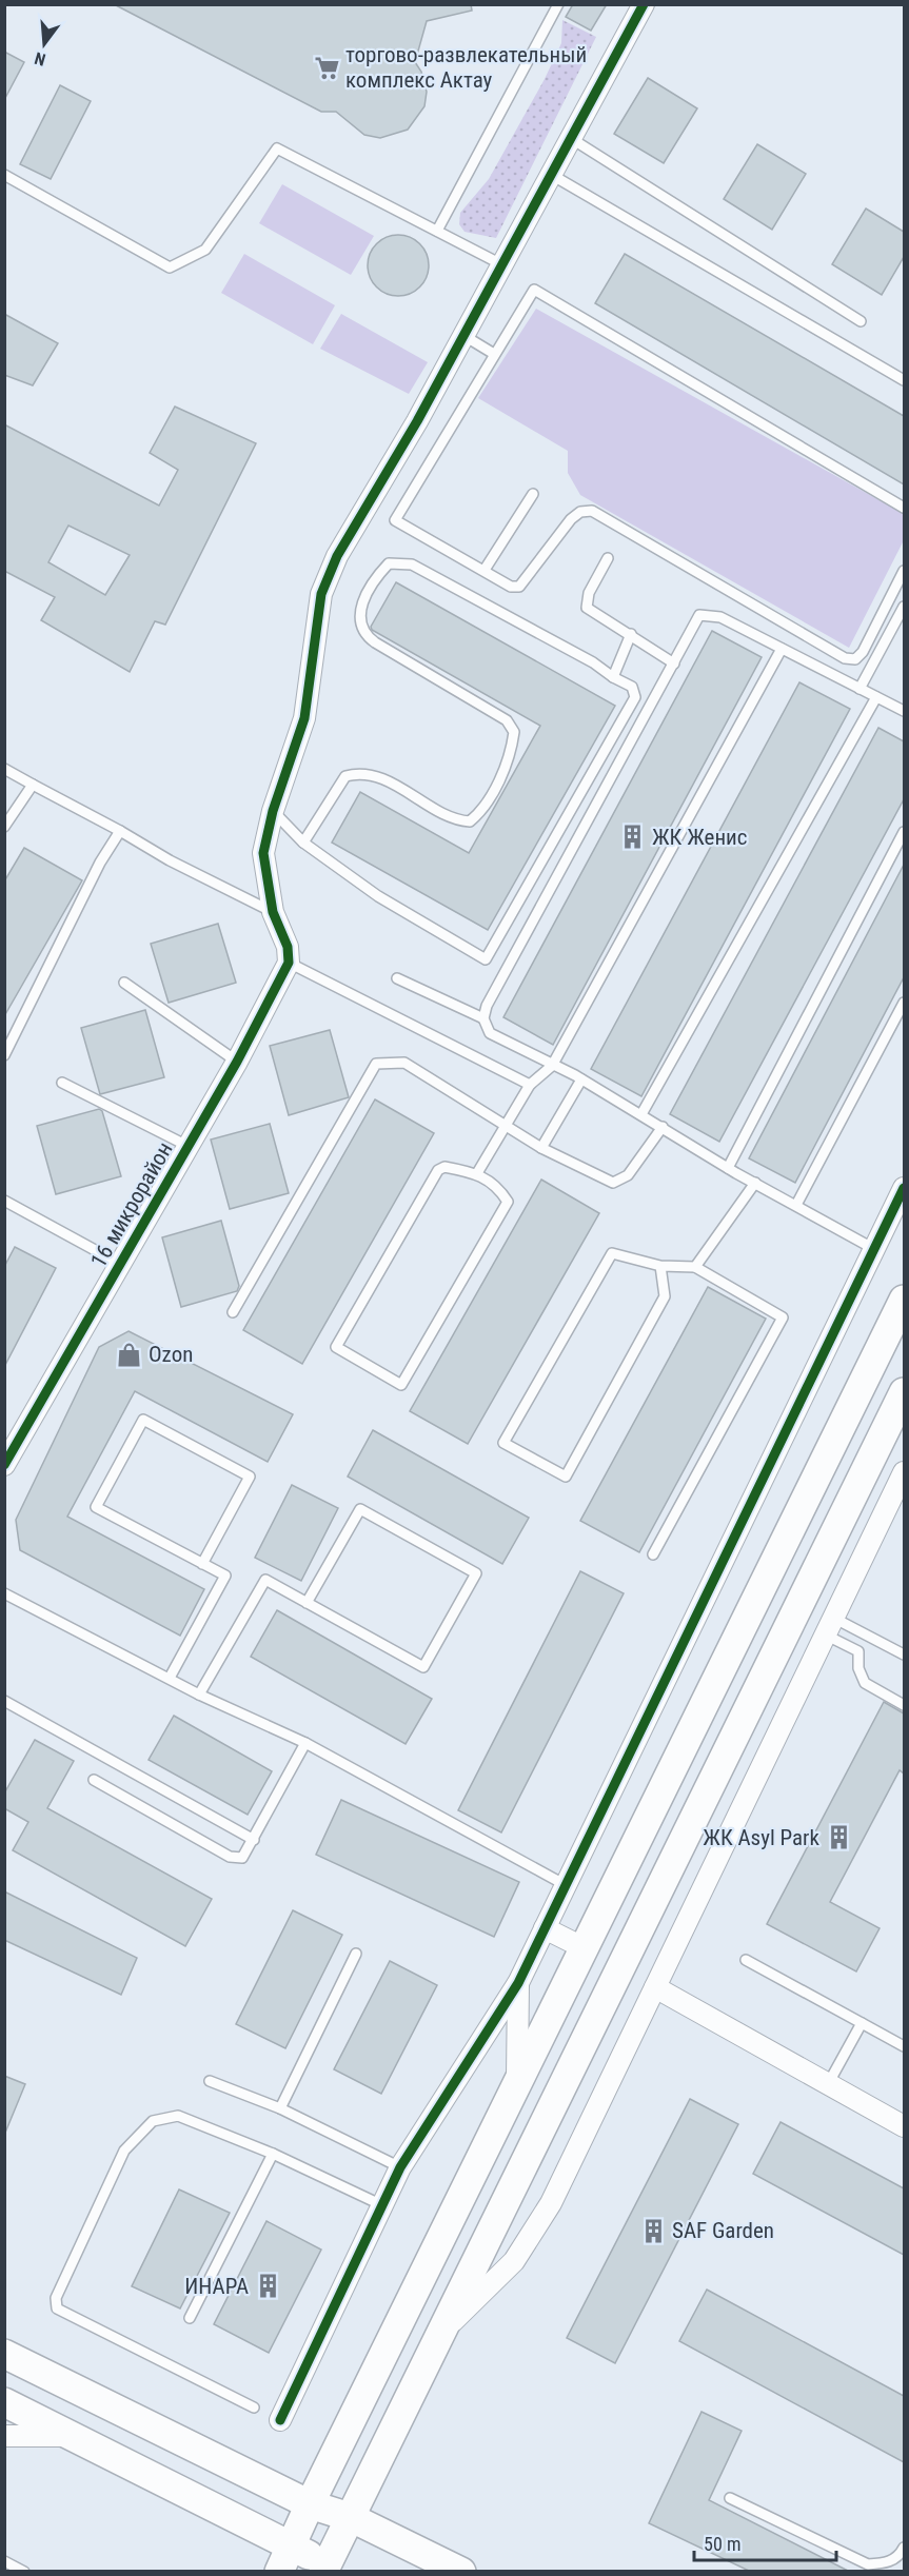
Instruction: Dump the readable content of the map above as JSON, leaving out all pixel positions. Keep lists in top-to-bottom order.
{
  "streets": {
    "street": ["16 микрорайон"]
  },
  "places": {
    "supermarket": ["торгово-развлекательный комплекс Актау"],
    "building": [
      "ЖК Женис",
      "ЖК Asyl Park",
      "SAF Garden",
      "ИНАРА"
    ],
    "shop": ["Ozon"]
  },
  "scale_bar": "50 m",
  "north": "bottom"
}
